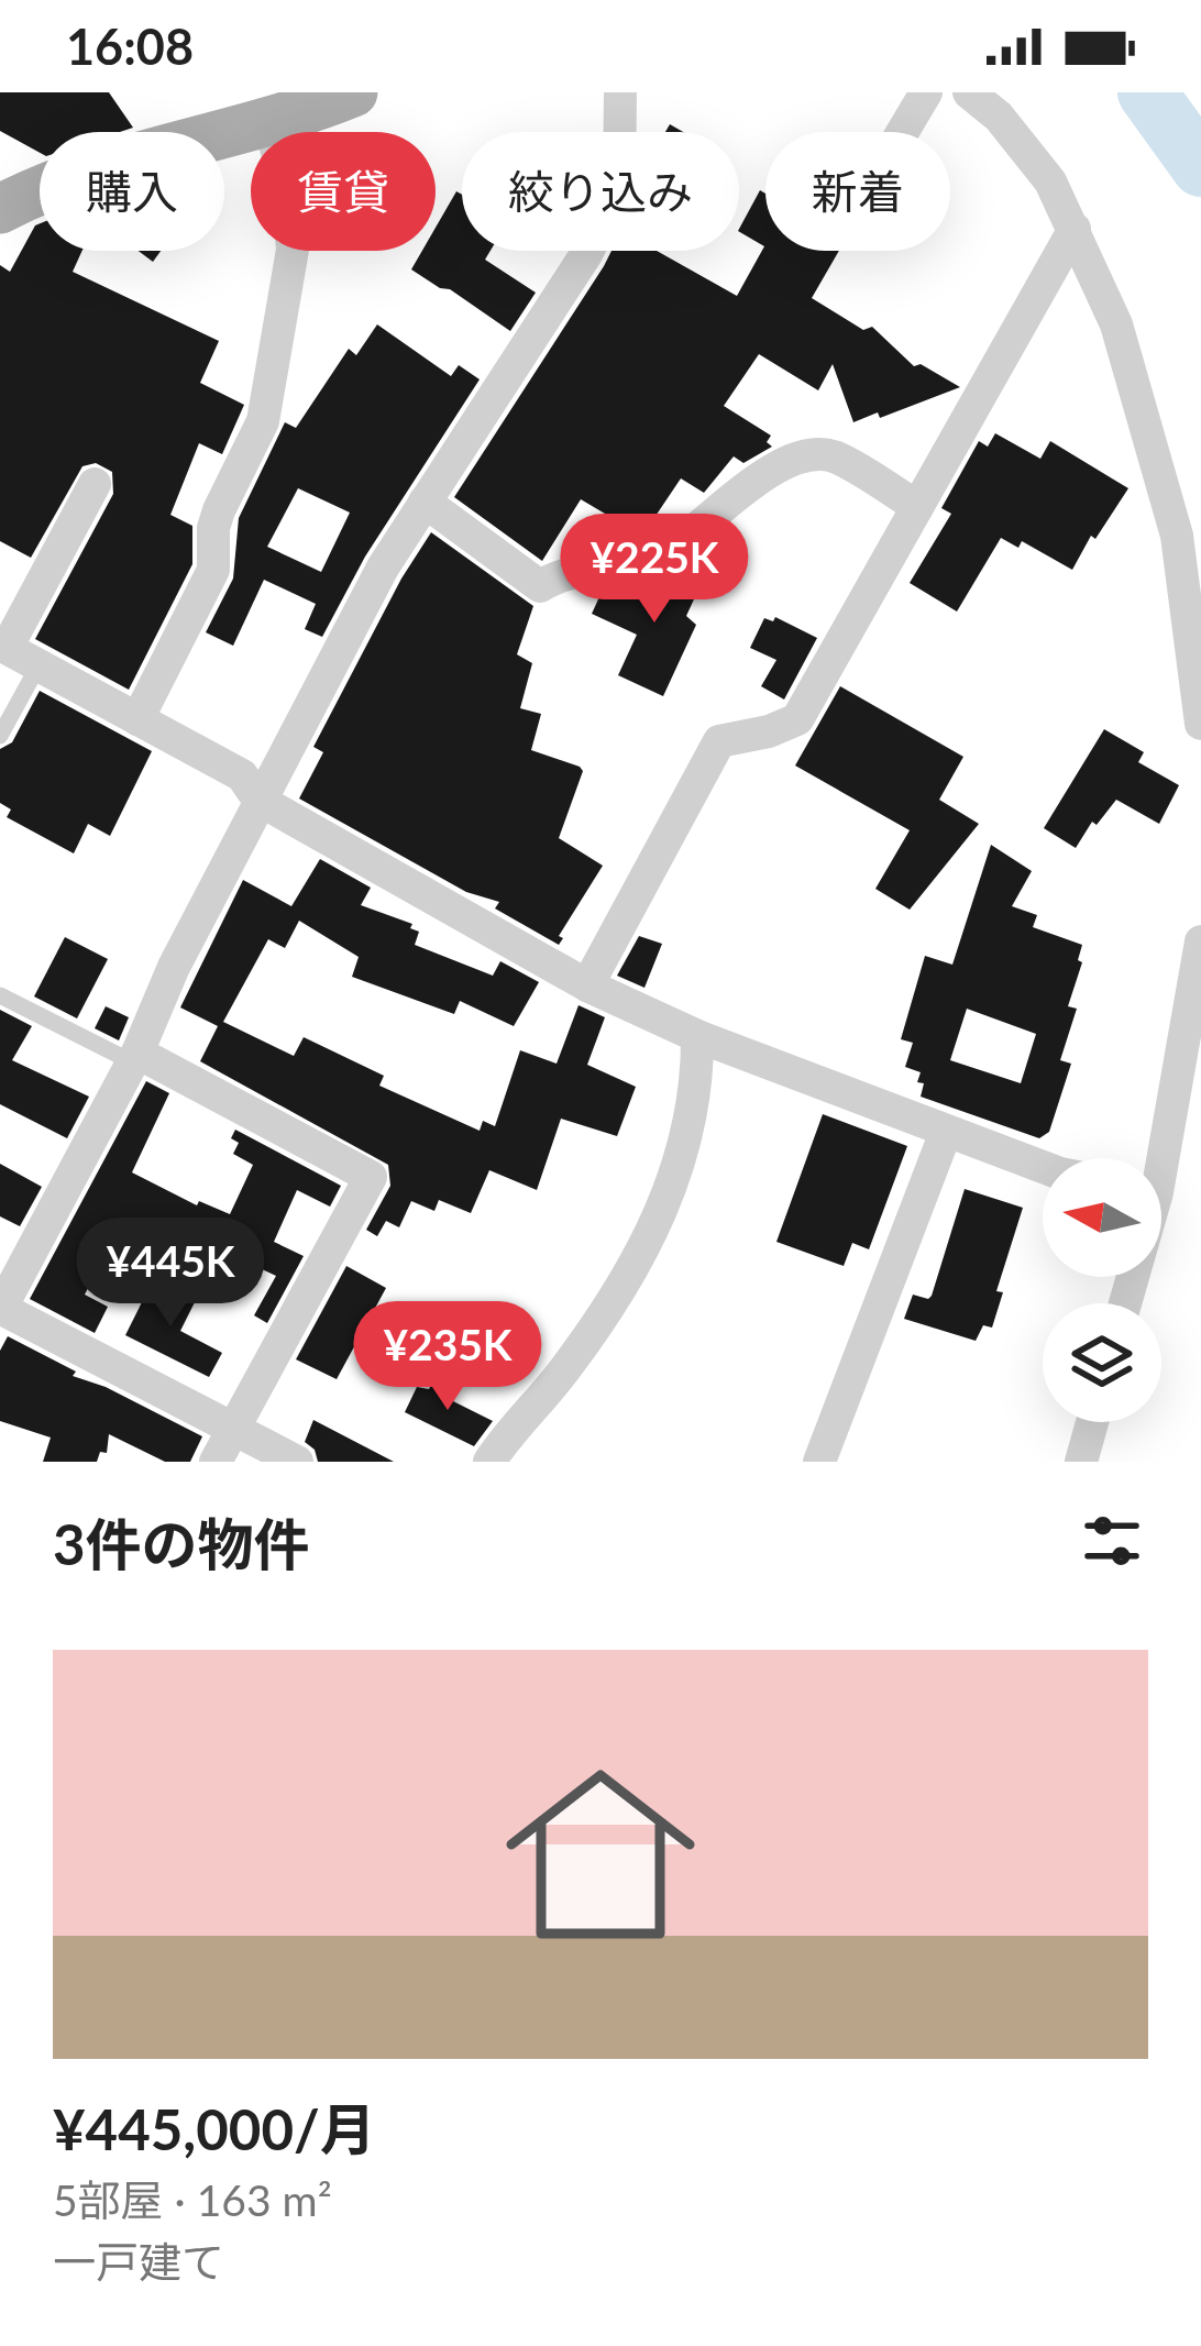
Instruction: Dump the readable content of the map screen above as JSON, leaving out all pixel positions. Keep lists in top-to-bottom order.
{
  "north": "left",
  "page": {
    "status": "16:08",
    "chip": [
      "購入",
      "賃貸",
      "絞り込み",
      "新着"
    ],
    "price": ["¥225K", "¥445K", "¥235K"],
    "heading": "3件の物件",
    "list": [
      {
        "name": "¥445,000/月",
        "note": "5部屋 · 163 m² · 一戸建て"
      }
    ]
  }
}
